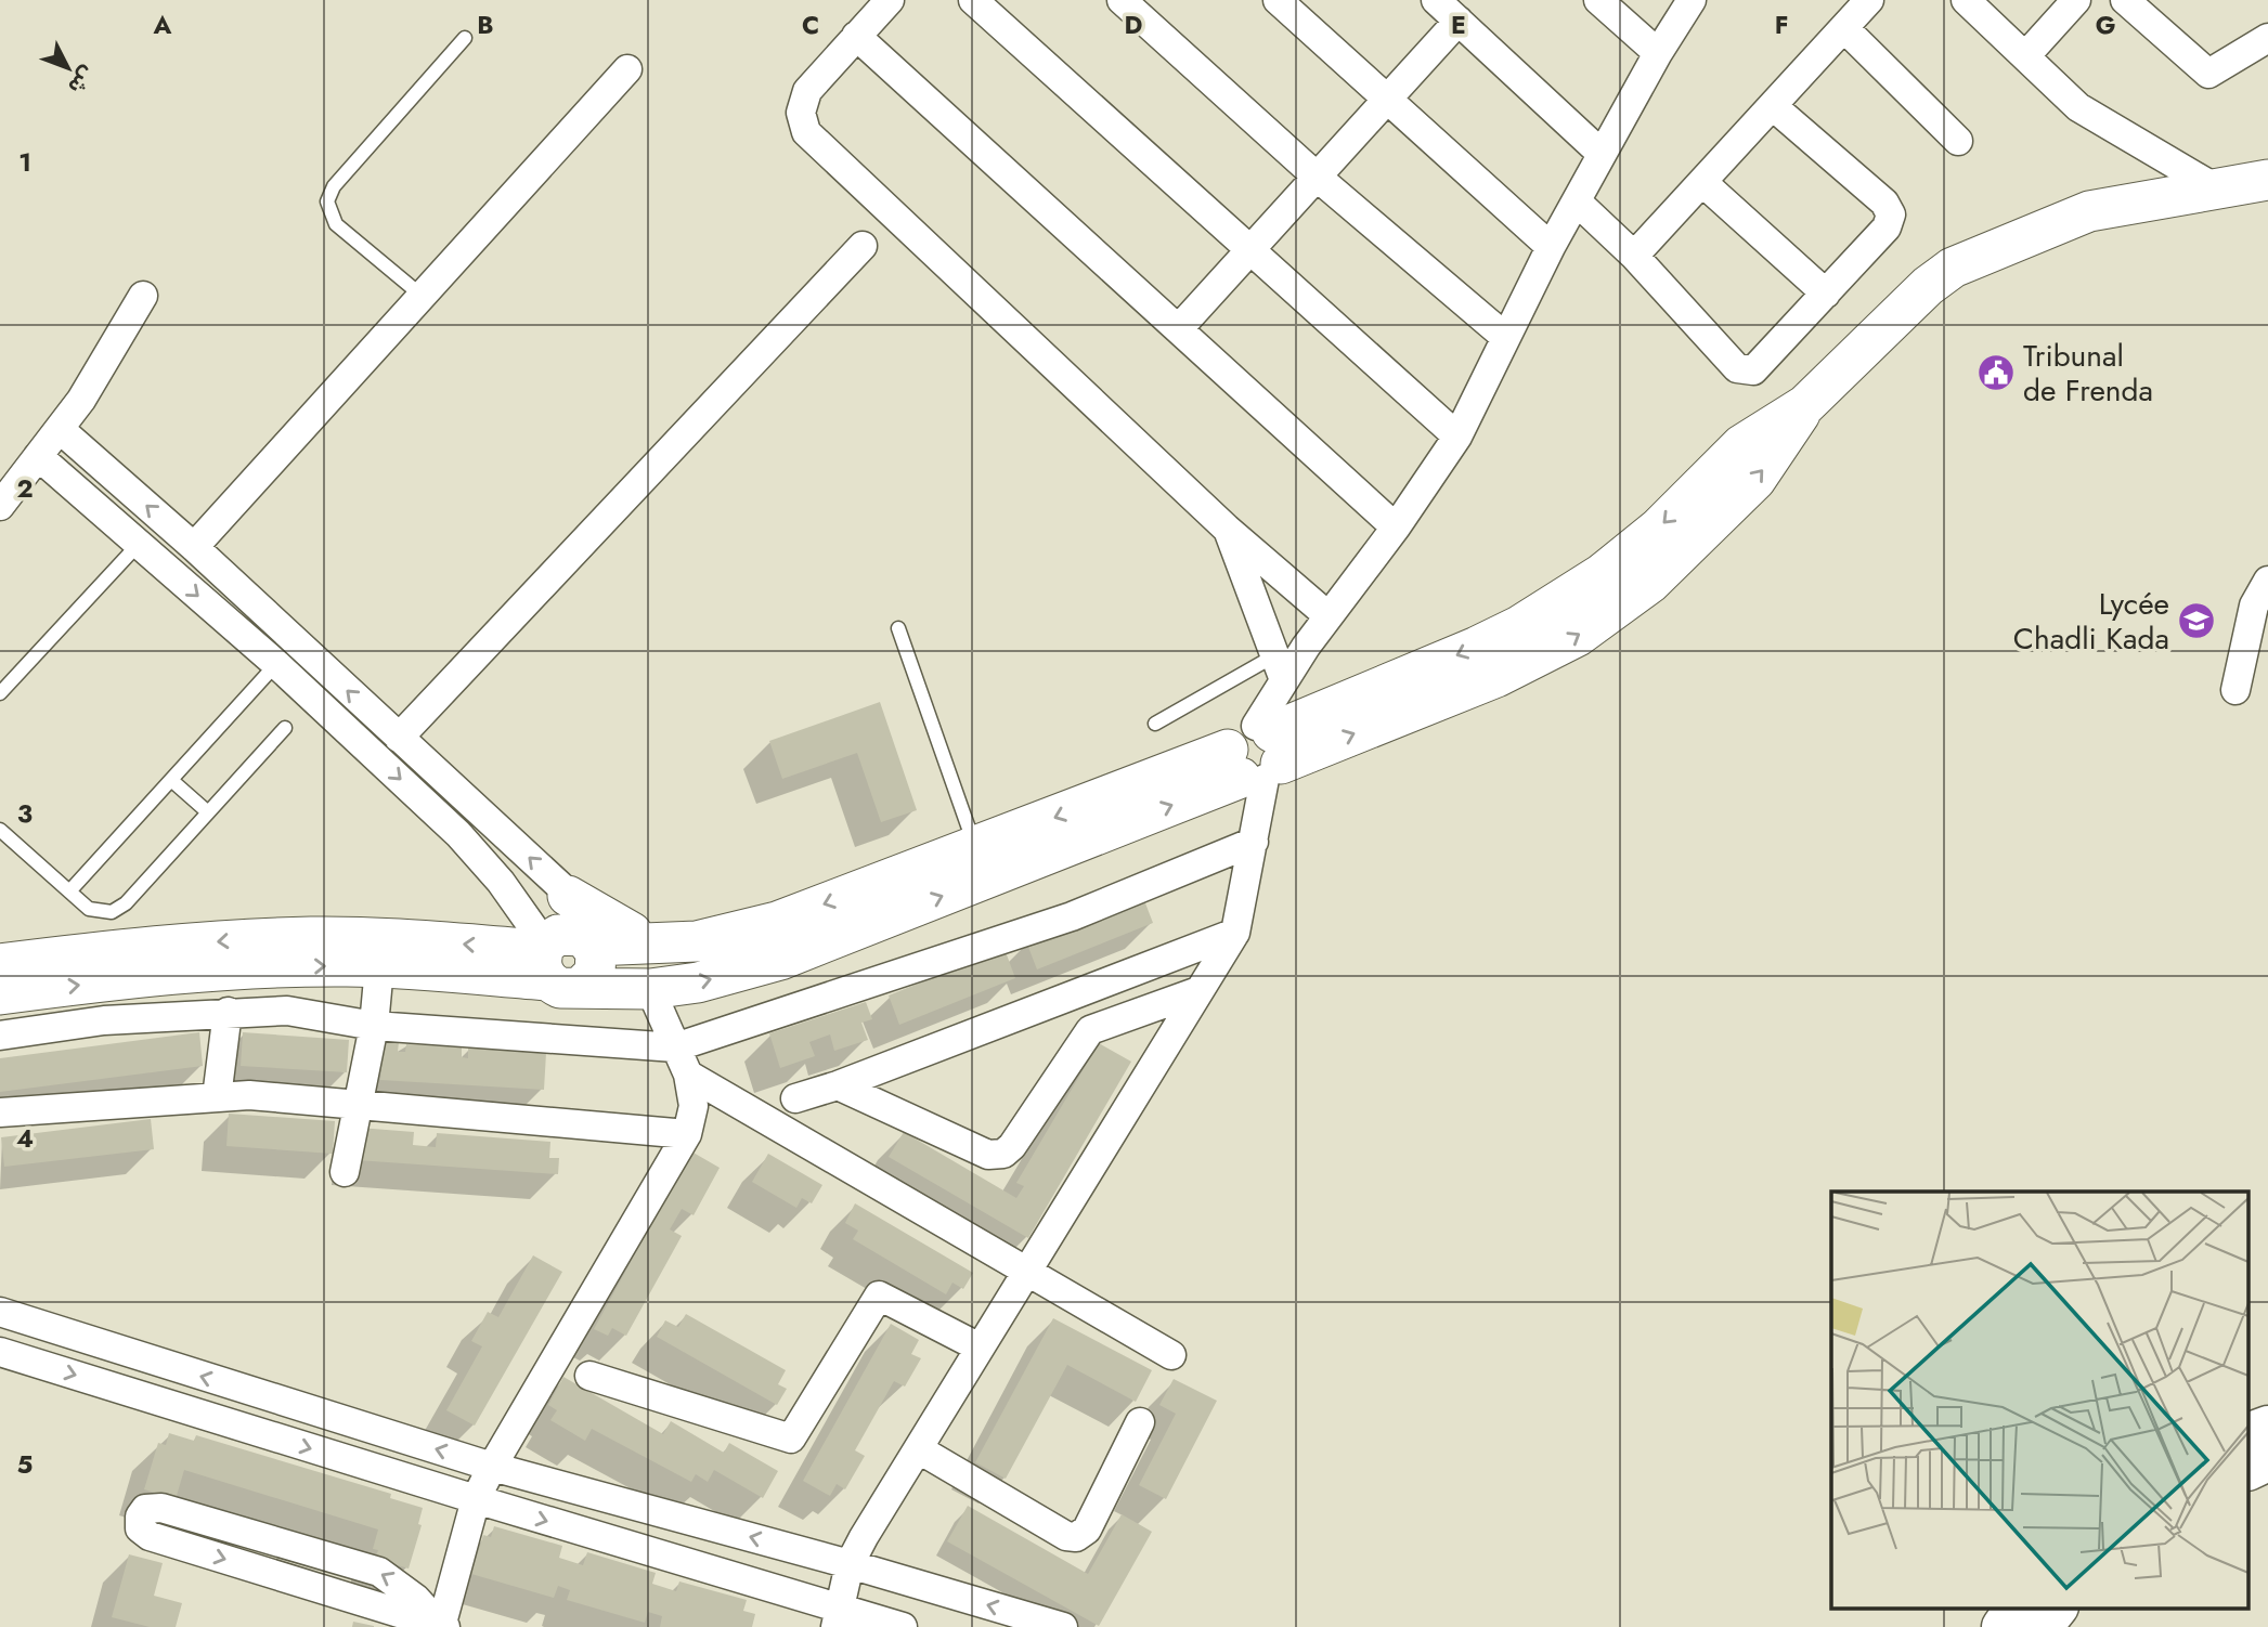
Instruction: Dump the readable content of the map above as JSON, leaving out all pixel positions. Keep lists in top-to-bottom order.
{
  "places": {
    "public building": ["Tribunal de Frenda"],
    "school or university": ["Lycée Chadli Kada"]
  },
  "north": "bottom right",
  "grid": {
    "columns": [
      "A",
      "B",
      "C",
      "D",
      "E",
      "F",
      "G"
    ],
    "rows": [
      "1",
      "2",
      "3",
      "4",
      "5"
    ]
  }
}
